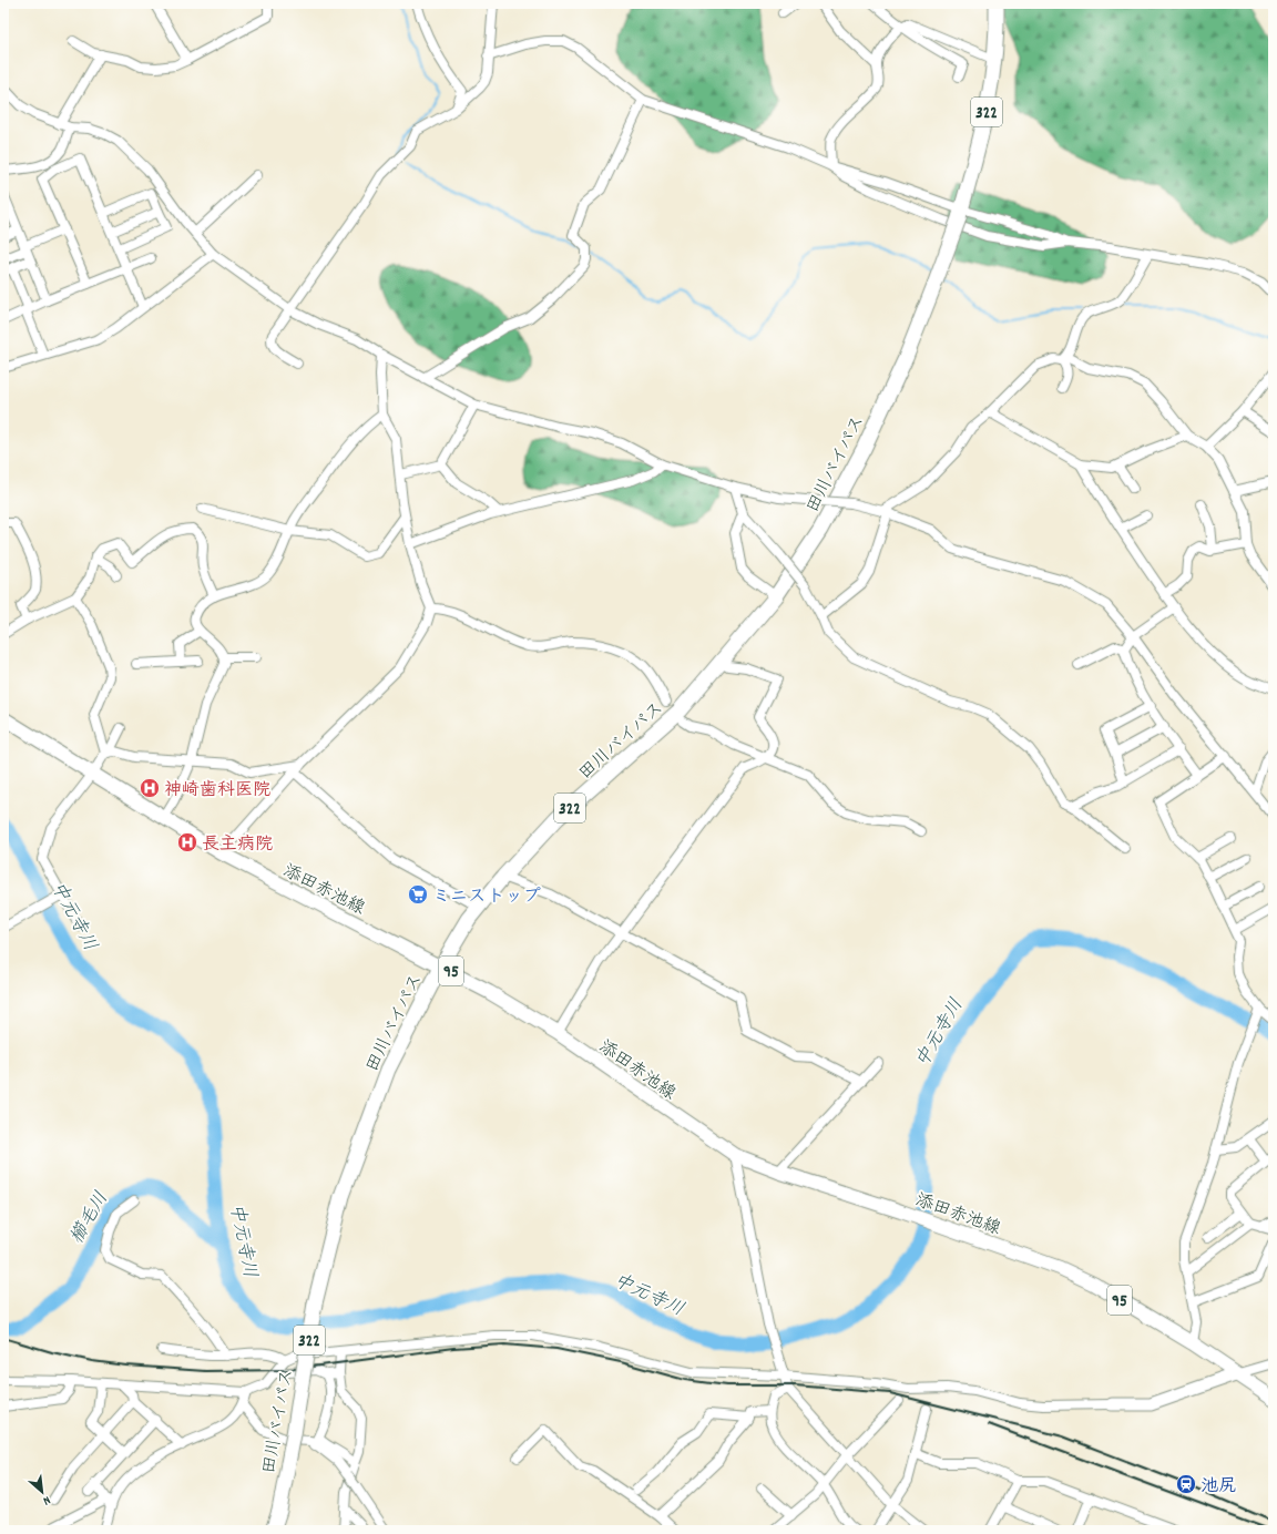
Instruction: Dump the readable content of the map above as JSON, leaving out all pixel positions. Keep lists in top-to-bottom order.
{
  "streets": {
    "highway": ["322", "田川バイパス"],
    "main road": ["添田赤池線", "95"]
  },
  "crossings": [
    ["田川バイパス", "添田赤池線"]
  ],
  "water": ["中元寺川", "櫛毛川"],
  "places": {
    "hospital": ["神崎歯科医院", "長主病院"],
    "supermarket": ["ミニストップ"],
    "station": ["池尻"]
  },
  "north": "bottom right"
}
